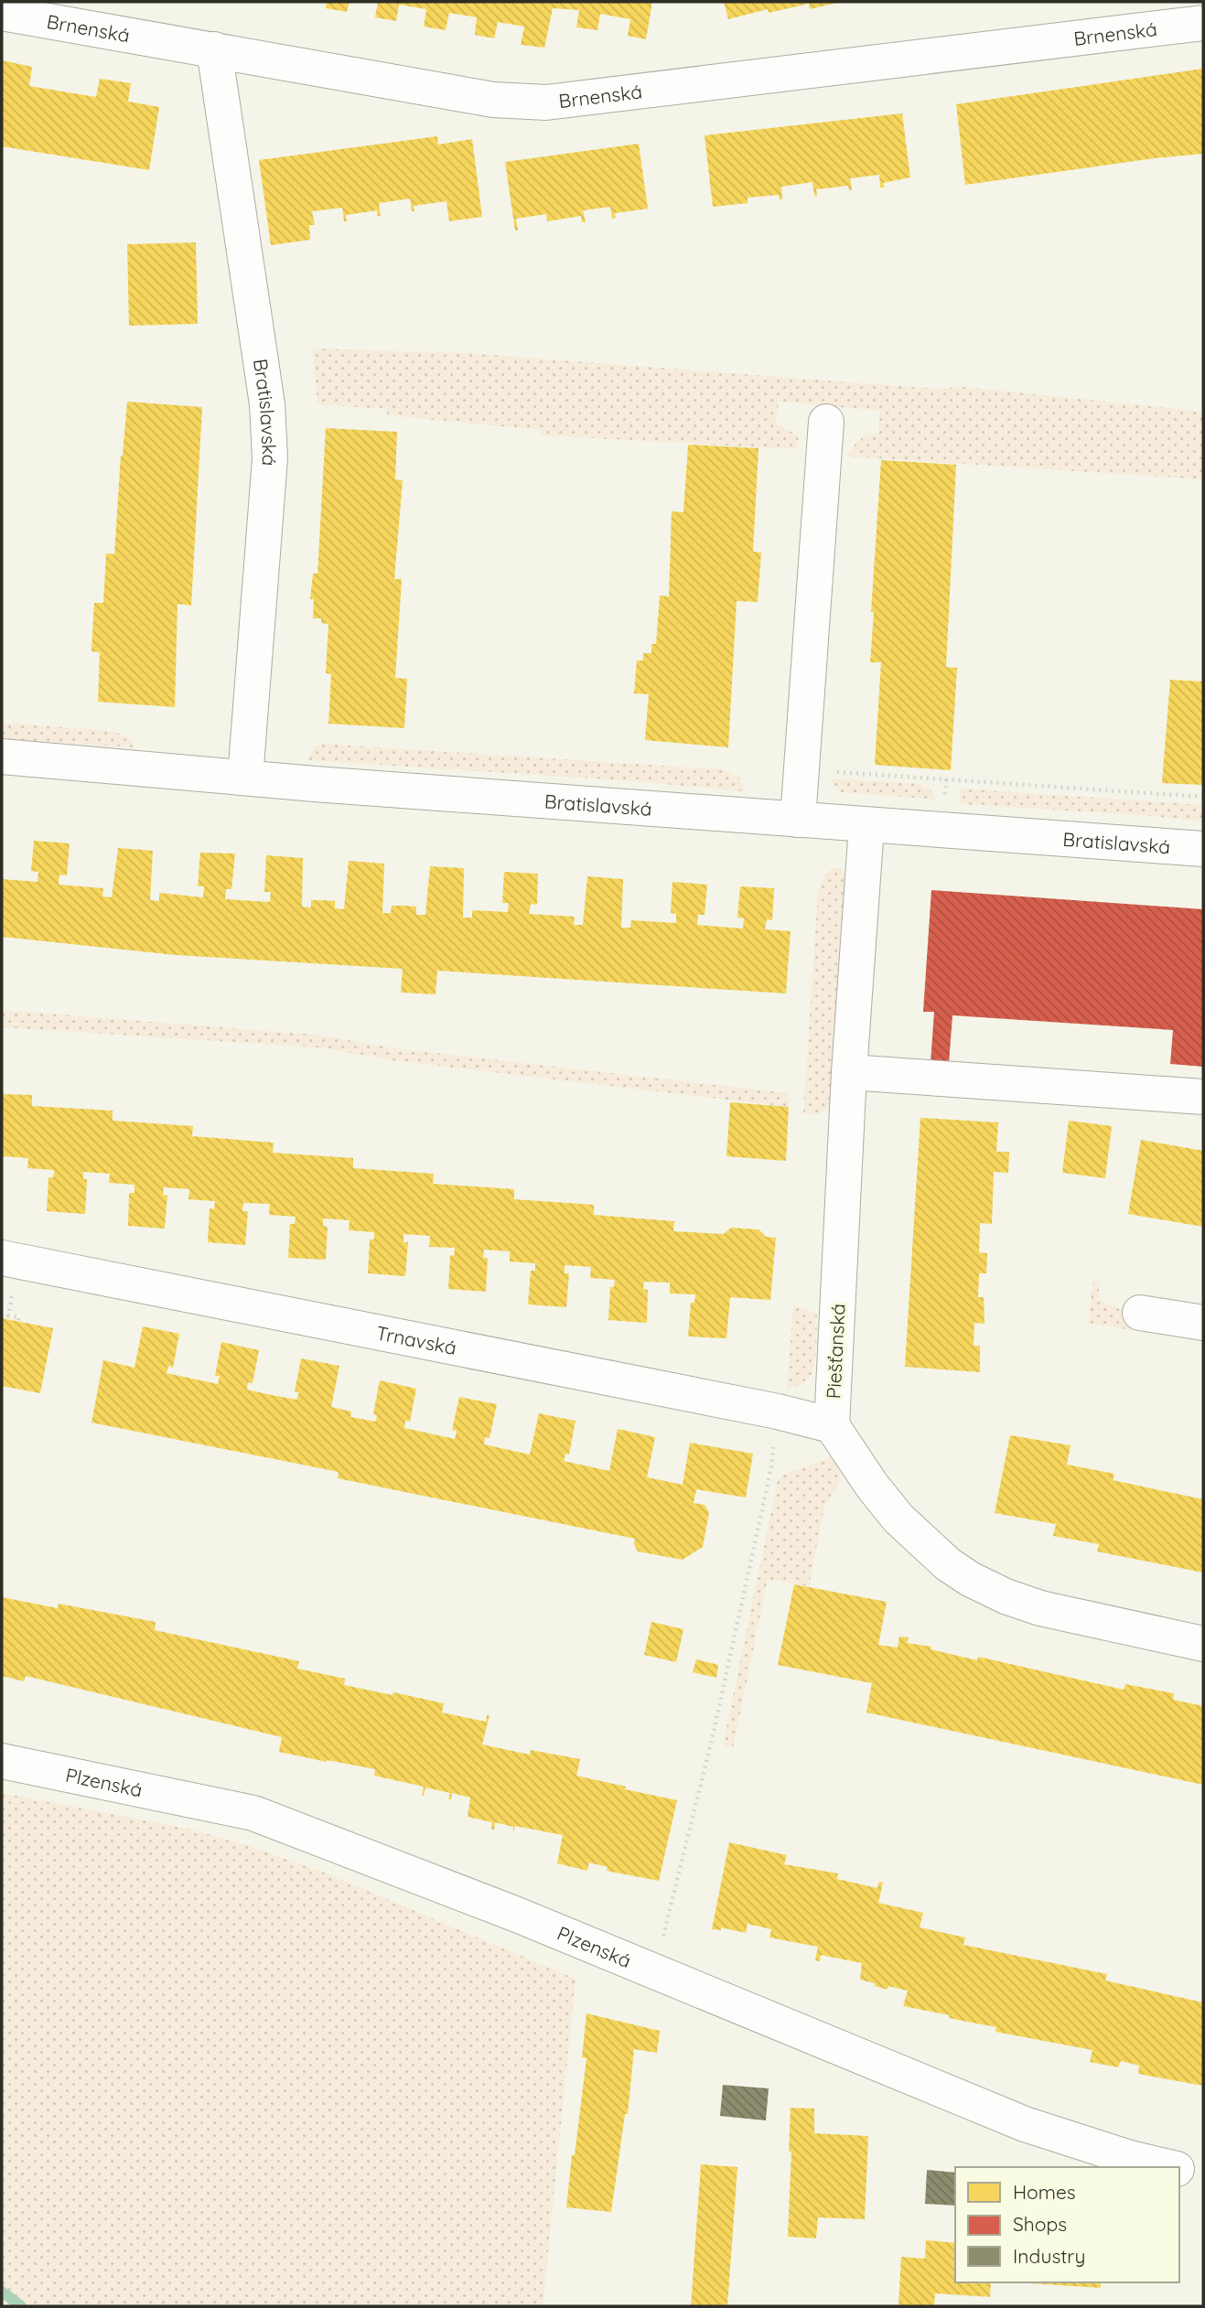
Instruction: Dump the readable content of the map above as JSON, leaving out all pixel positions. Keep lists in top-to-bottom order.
{
  "streets": {
    "street": [
      "Brnenská",
      "Bratislavská",
      "Trnavská",
      "Piešťanská",
      "Plzenská"
    ]
  },
  "crossings": [
    ["Brnenská", "Bratislavská"],
    ["Bratislavská", "Piešťanská"],
    ["Trnavská", "Piešťanská"]
  ],
  "legend": ["Homes", "Shops", "Industry"]
}
